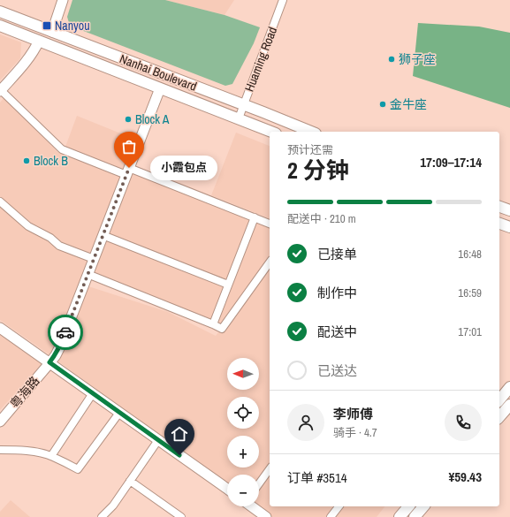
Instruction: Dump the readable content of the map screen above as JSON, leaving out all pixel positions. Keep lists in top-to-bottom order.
{
  "streets": {
    "main road": ["Nanhai Boulevard"],
    "street": ["Huaming Road", "粤海路"]
  },
  "crossings": [
    ["Huaming Road", "Nanhai Boulevard"],
    ["Nanhai Boulevard", "粤海路"]
  ],
  "places": {
    "transit": ["Nanyou"],
    "other": [
      "狮子座",
      "金牛座",
      "Block A",
      "Block B",
      "小霞包点"
    ]
  },
  "north": "left",
  "page": {
    "heading": ["2 分钟", "预计还需", "17:09–17:14"],
    "panel": [
      "李师傅",
      "骑手 · 4.7",
      "订单 #3514",
      "¥59.43"
    ],
    "bubble": "小霞包点",
    "bar": "配送中 · 210 m",
    "list": [
      ["已接单", "16:48"],
      ["制作中", "16:59"],
      ["配送中", "17:01"],
      "已送达"
    ],
    "map_buttons": ["+", "−"]
  }
}
